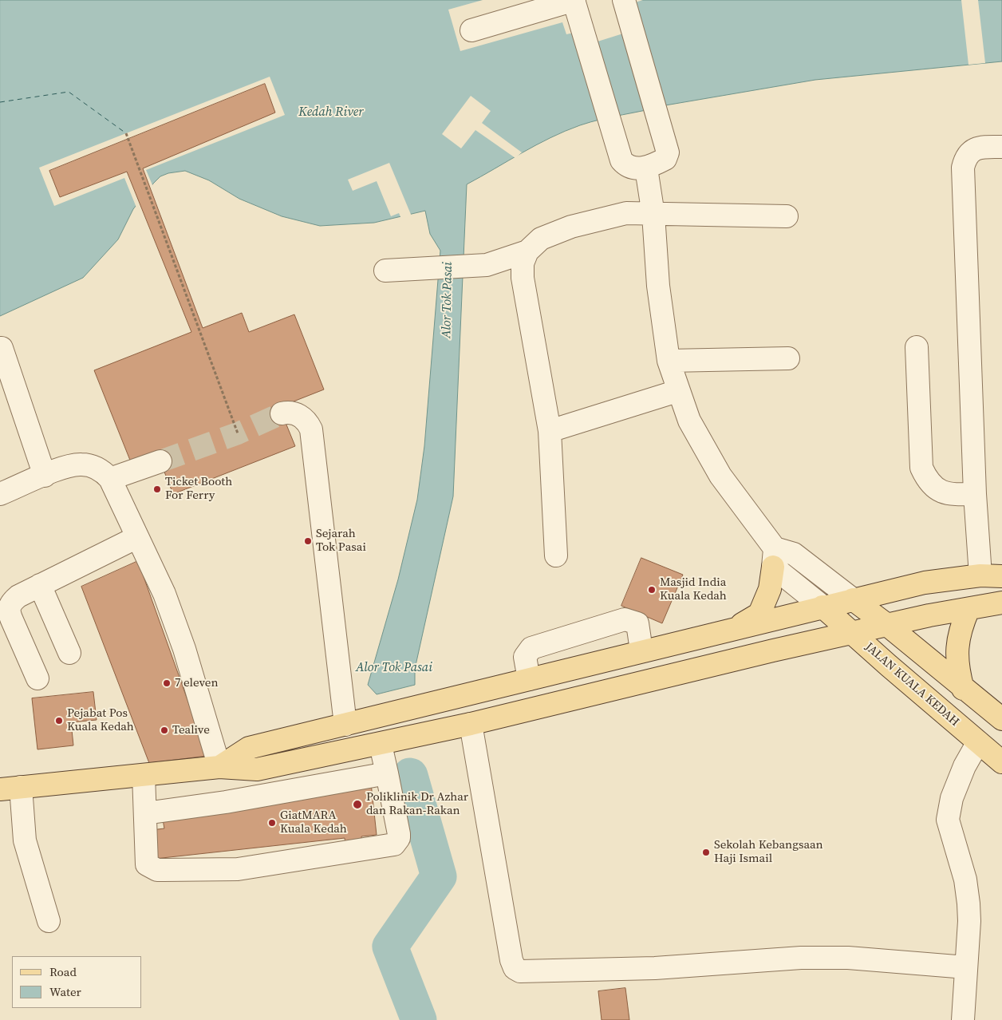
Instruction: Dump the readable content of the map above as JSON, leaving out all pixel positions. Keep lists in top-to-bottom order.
{
  "streets": {
    "main road": ["JALAN KUALA KEDAH"]
  },
  "water": ["Kedah River", "Alor Tok Pasai"],
  "places": [
    "Ticket Booth For Ferry",
    "Sejarah Tok Pasai",
    "Masjid India Kuala Kedah",
    "7 eleven",
    "Pejabat Pos Kuala Kedah",
    "Tealive",
    "Poliklinik Dr Azhar dan Rakan-Rakan",
    "GiatMARA Kuala Kedah",
    "Sekolah Kebangsaan Haji Ismail"
  ],
  "legend": ["Road", "Water"]
}
